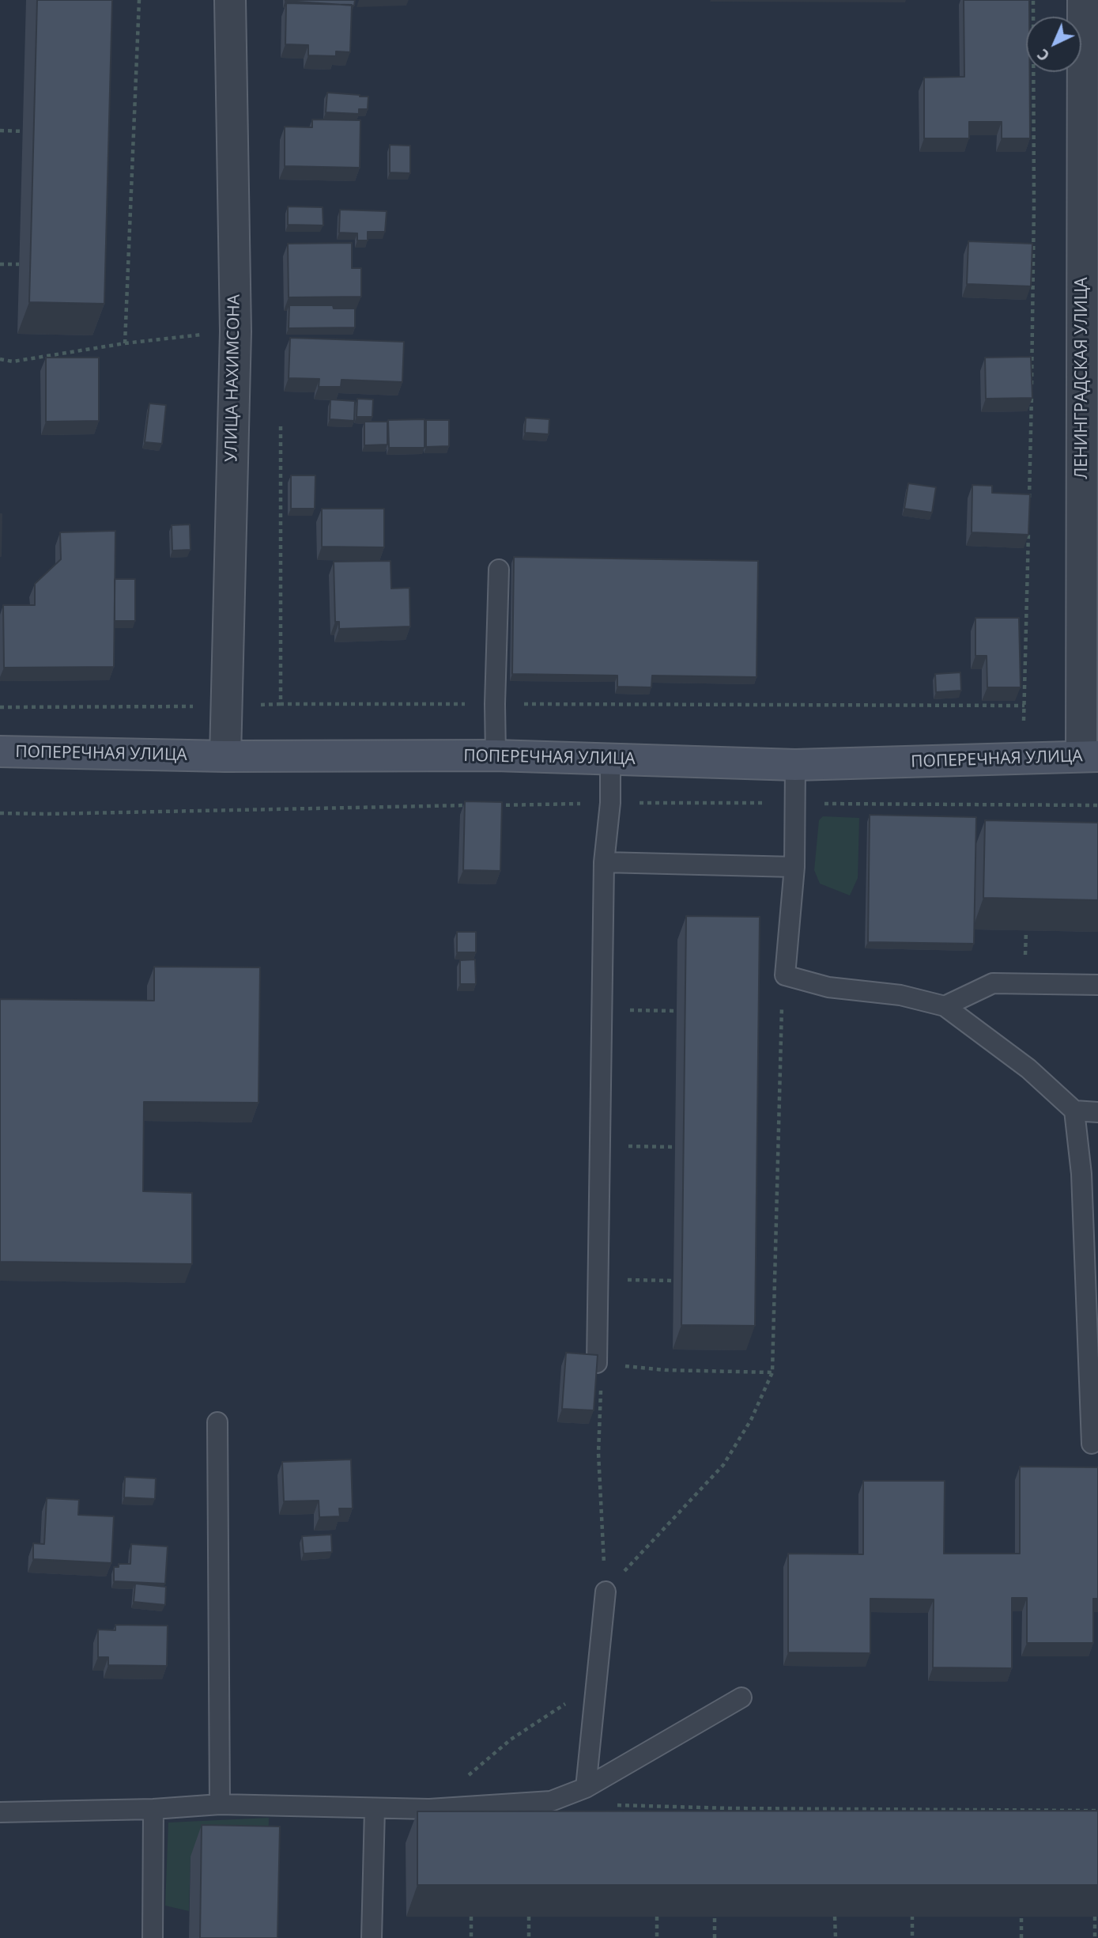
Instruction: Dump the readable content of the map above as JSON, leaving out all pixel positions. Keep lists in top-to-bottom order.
{
  "streets": {
    "main road": ["ПОПЕРЕЧНАЯ УЛИЦА"],
    "street": ["УЛИЦА НАХИМСОНА", "ЛЕНИНГРАДСКАЯ УЛИЦА"]
  },
  "crossings": [
    ["УЛИЦА НАХИМСОНА", "ПОПЕРЕЧНАЯ УЛИЦА"],
    ["ЛЕНИНГРАДСКАЯ УЛИЦА", "ПОПЕРЕЧНАЯ УЛИЦА"]
  ],
  "north": "bottom left"
}
